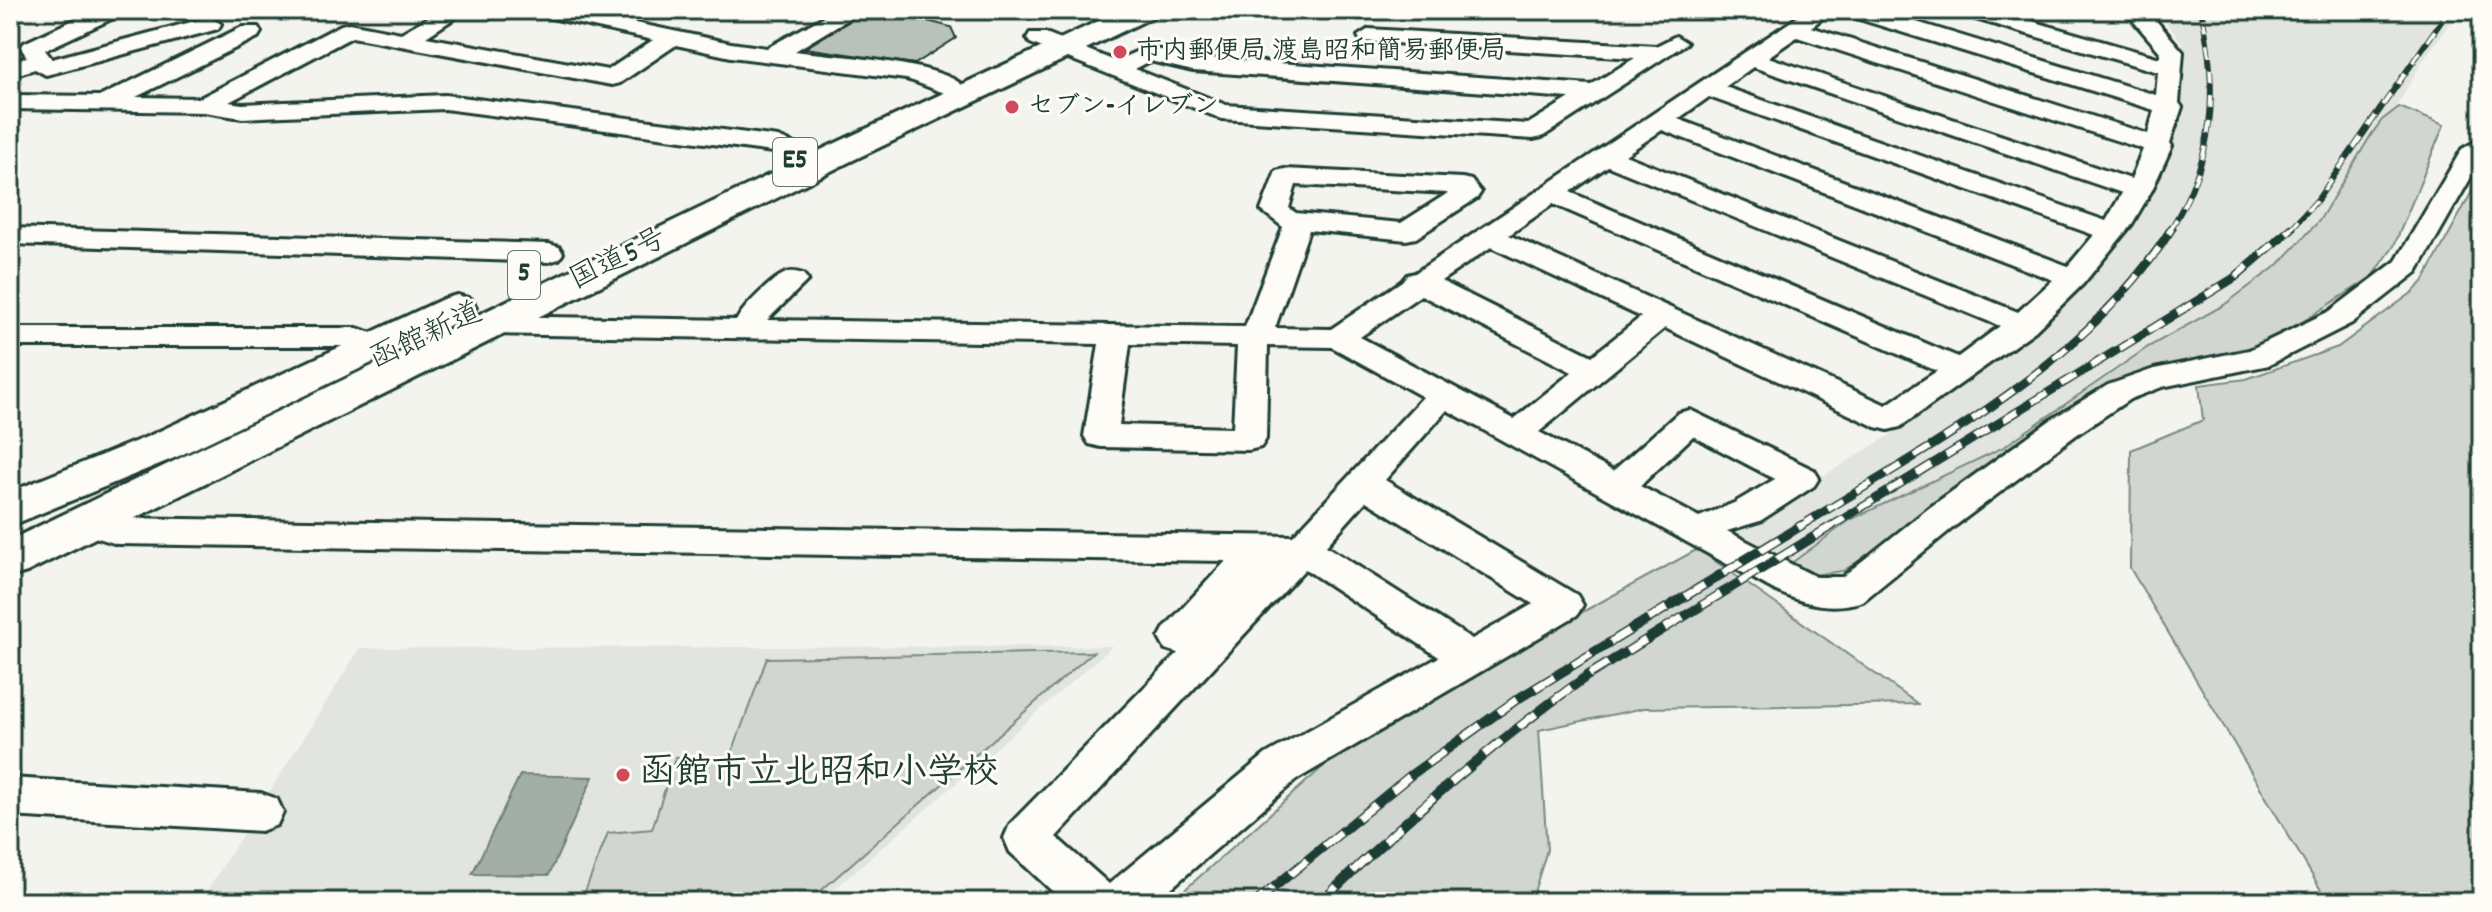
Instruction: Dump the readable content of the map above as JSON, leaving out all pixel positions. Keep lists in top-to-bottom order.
{
  "streets": {
    "highway": [
      "E5",
      "国道5号",
      "5",
      "函館新道"
    ]
  },
  "crossings": [
    ["国道5号", "函館新道"]
  ],
  "places": ["市内郵便局 渡島昭和簡易郵便局", "セブン-イレブン", "函館市立北昭和小学校"]
}
